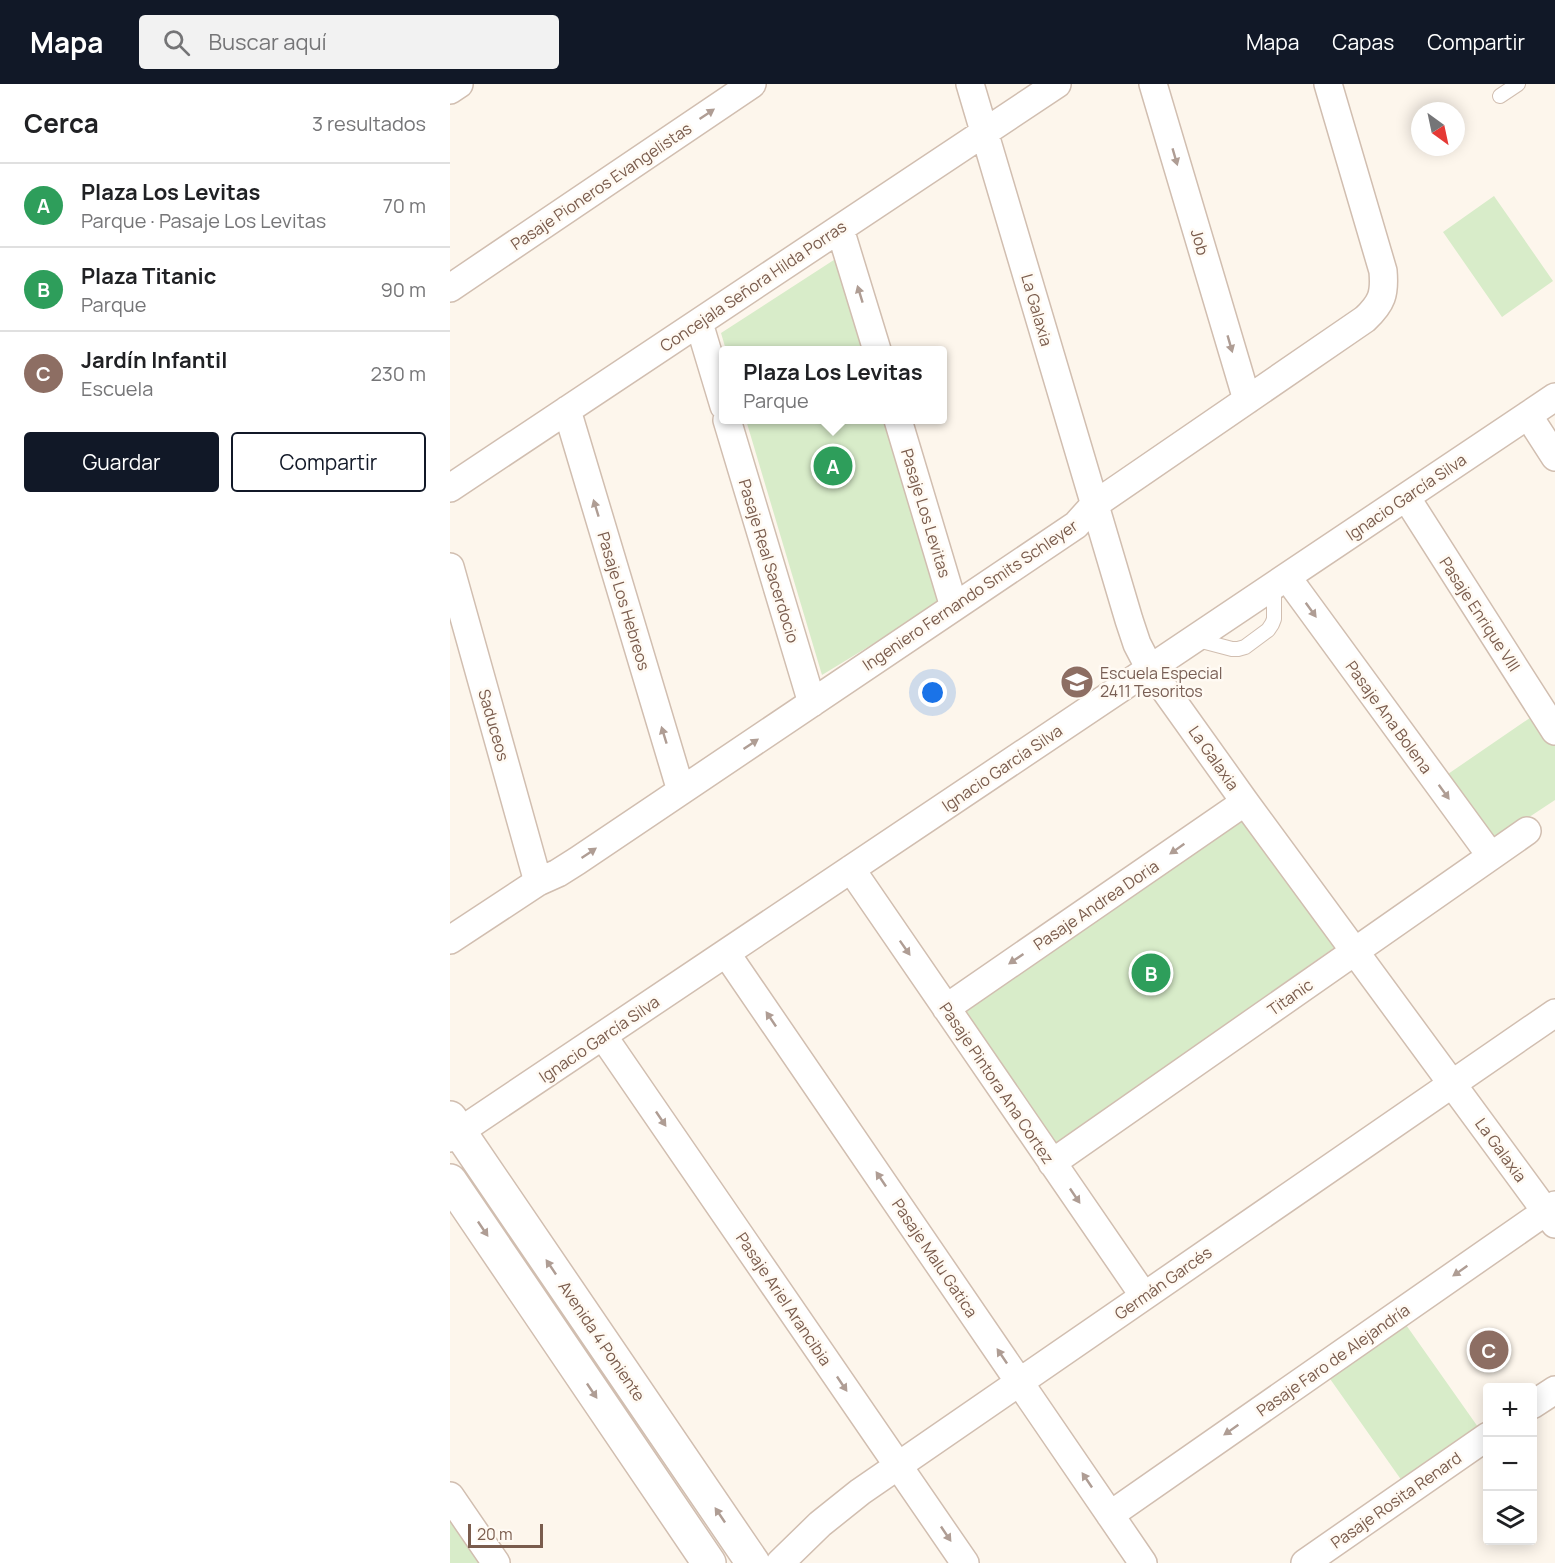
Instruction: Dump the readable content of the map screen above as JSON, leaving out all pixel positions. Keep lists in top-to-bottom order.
{
  "streets": {
    "street": [
      "Pasaje Pioneros Evangelistas",
      "Job",
      "Concejala Señora Hilda Porras",
      "La Galaxia",
      "Ignacio García Silva",
      "Pasaje Los Levitas",
      "Pasaje Real Sacerdocio",
      "Ingeniero Fernando Smits Schleyer",
      "Pasaje Los Hebreos",
      "Pasaje Enrique VIII",
      "Pasaje Ana Bolena",
      "Saduceos",
      "Pasaje Andrea Doria",
      "Titanic",
      "Pasaje Pintora Ana Cortez",
      "Pasaje Malu Gatica",
      "Germán Garcés",
      "Pasaje Ariel Arancibia",
      "Avenida 4 Poniente",
      "Pasaje Faro de Alejandría",
      "Pasaje Rosita Renard"
    ]
  },
  "crossings": [
    ["Job", "Ingeniero Fernando Smits Schleyer"],
    ["Concejala Señora Hilda Porras", "La Galaxia"],
    ["Concejala Señora Hilda Porras", "Pasaje Los Hebreos"],
    ["La Galaxia", "Ignacio García Silva"],
    ["La Galaxia", "Ingeniero Fernando Smits Schleyer"],
    ["La Galaxia", "Pasaje Andrea Doria"],
    ["La Galaxia", "Titanic"],
    ["La Galaxia", "Germán Garcés"],
    ["La Galaxia", "Pasaje Faro de Alejandría"],
    ["Ignacio García Silva", "Pasaje Enrique VIII"],
    ["Ignacio García Silva", "Pasaje Ana Bolena"],
    ["Ignacio García Silva", "Pasaje Pintora Ana Cortez"],
    ["Ignacio García Silva", "Pasaje Malu Gatica"],
    ["Ignacio García Silva", "Pasaje Ariel Arancibia"],
    ["Ignacio García Silva", "Avenida 4 Poniente"],
    ["Pasaje Los Levitas", "Ingeniero Fernando Smits Schleyer"],
    ["Pasaje Real Sacerdocio", "Ingeniero Fernando Smits Schleyer"],
    ["Ingeniero Fernando Smits Schleyer", "Pasaje Los Hebreos"],
    ["Ingeniero Fernando Smits Schleyer", "Saduceos"],
    ["Pasaje Ana Bolena", "Titanic"],
    ["Pasaje Andrea Doria", "Pasaje Pintora Ana Cortez"],
    ["Titanic", "Pasaje Pintora Ana Cortez"],
    ["Pasaje Pintora Ana Cortez", "Germán Garcés"],
    ["Pasaje Malu Gatica", "Germán Garcés"],
    ["Pasaje Malu Gatica", "Pasaje Faro de Alejandría"],
    ["Germán Garcés", "Pasaje Ariel Arancibia"]
  ],
  "one_way": [
    "Pasaje Pioneros Evangelistas",
    "Job",
    "Pasaje Los Hebreos",
    "Pasaje Ana Bolena",
    "Pasaje Andrea Doria",
    "Pasaje Pintora Ana Cortez",
    "Pasaje Malu Gatica",
    "Pasaje Faro de Alejandría"
  ],
  "places": {
    "school or university": ["Escuela Especial 2411 Tesoritos"]
  },
  "scale_bar": "20 m",
  "north": "bottom right",
  "page": {
    "header": "Mapa",
    "search": "Buscar aquí",
    "nav": ["Mapa", "Capas", "Compartir"],
    "heading": ["Cerca", "3 resultados"],
    "list": [
      {
        "mark": "A",
        "name": "Plaza Los Levitas",
        "note": "Parque · Pasaje Los Levitas",
        "value": "70 m"
      },
      {
        "mark": "B",
        "name": "Plaza Titanic",
        "note": "Parque",
        "value": "90 m"
      },
      {
        "mark": "C",
        "name": "Jardín Infantil",
        "note": "Escuela",
        "value": "230 m"
      }
    ],
    "popup": ["Plaza Los Levitas", "Parque"],
    "buttons": ["Guardar", "Compartir"],
    "pins": ["A", "B", "C"],
    "map_buttons": ["+", "−"],
    "scale": "20 m"
  }
}
